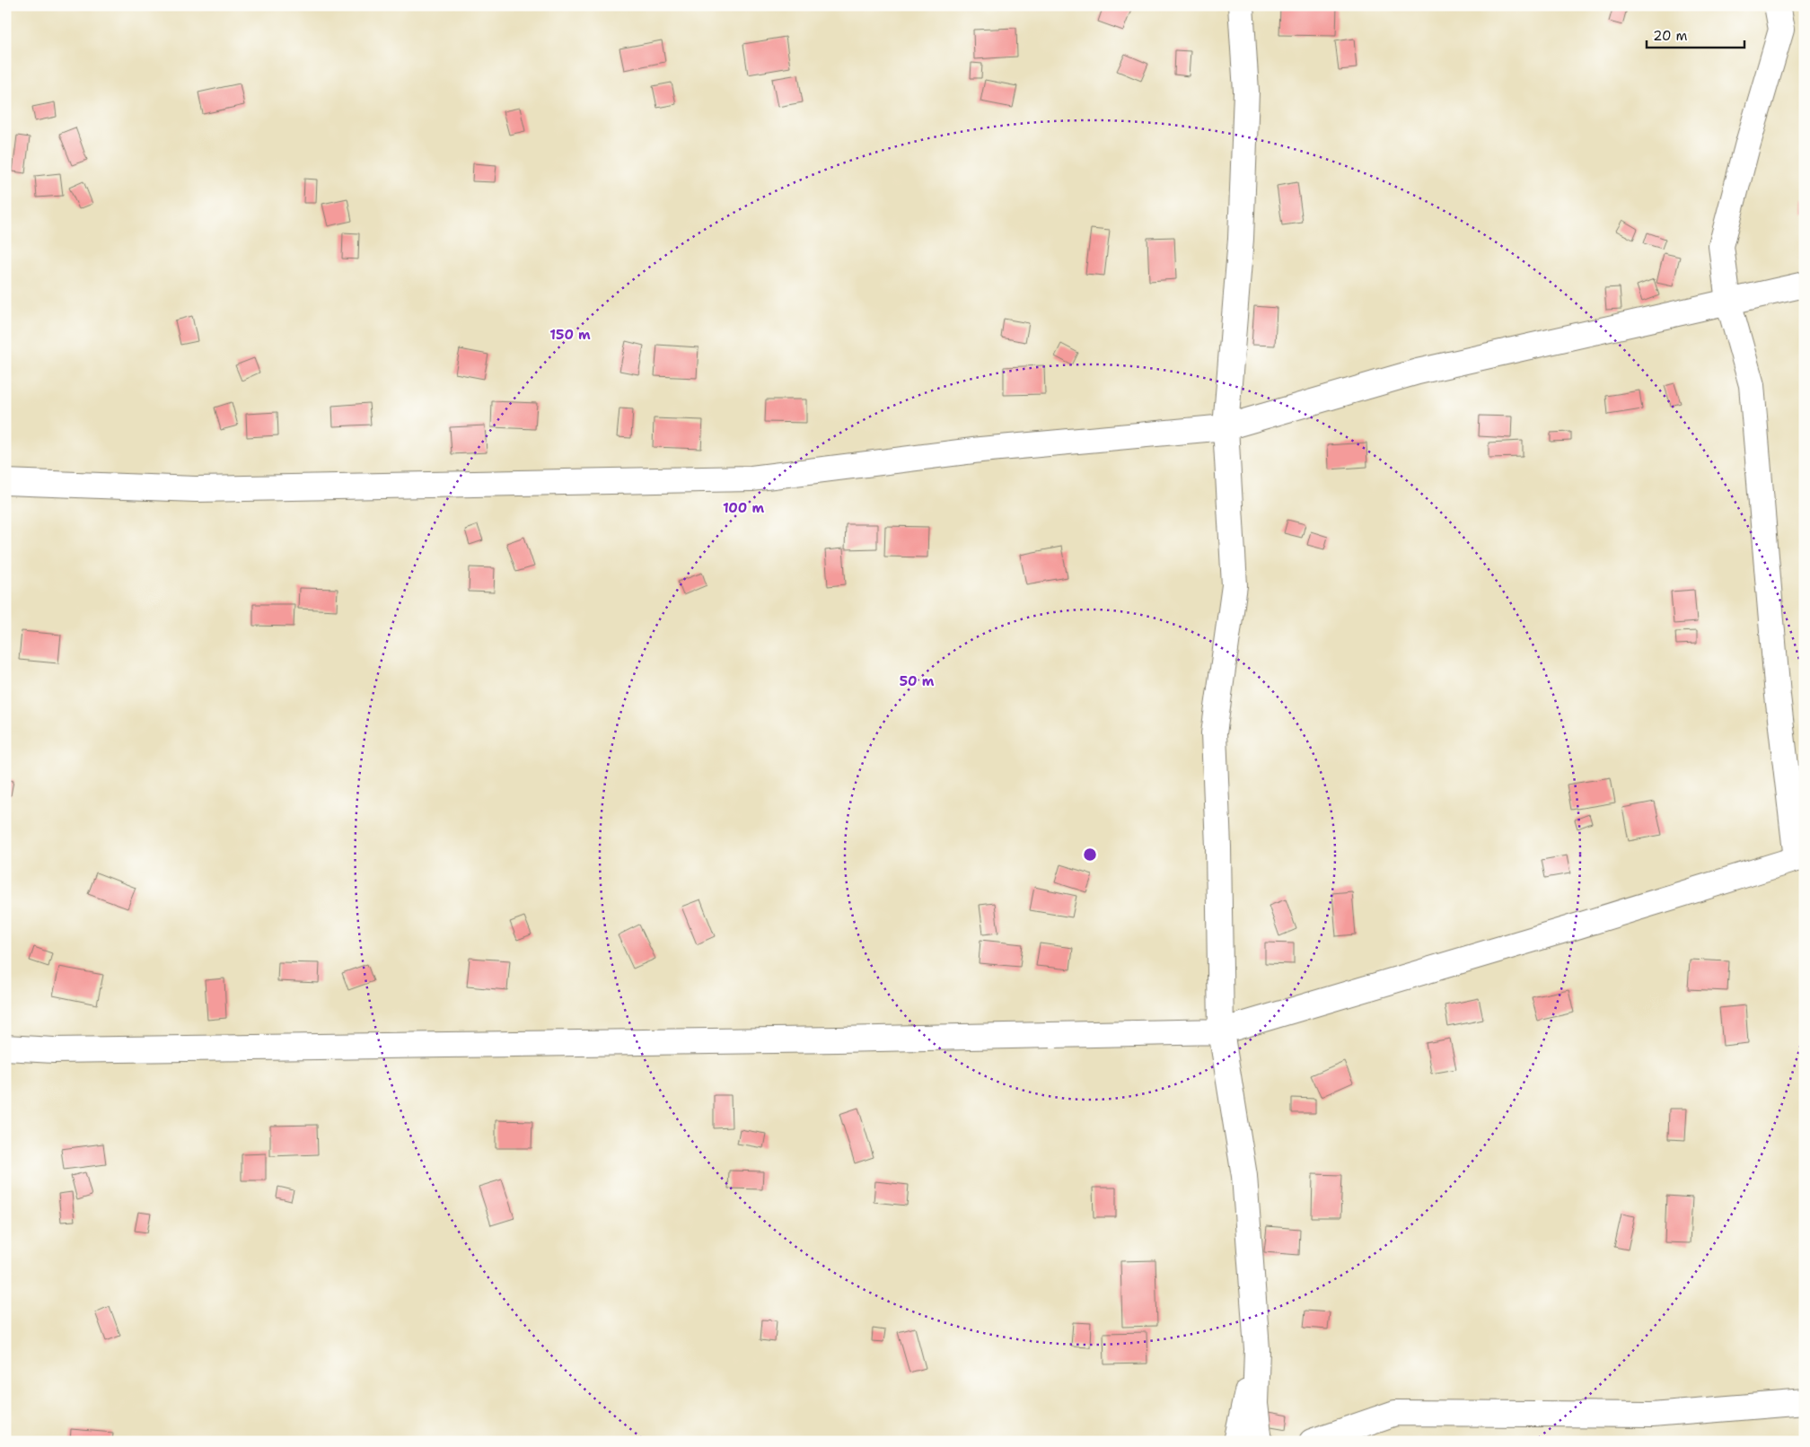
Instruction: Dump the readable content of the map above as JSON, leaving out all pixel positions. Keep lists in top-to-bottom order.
{
  "scale_bar": "20 m",
  "rings": ["150 m", "100 m", "50 m"]
}
